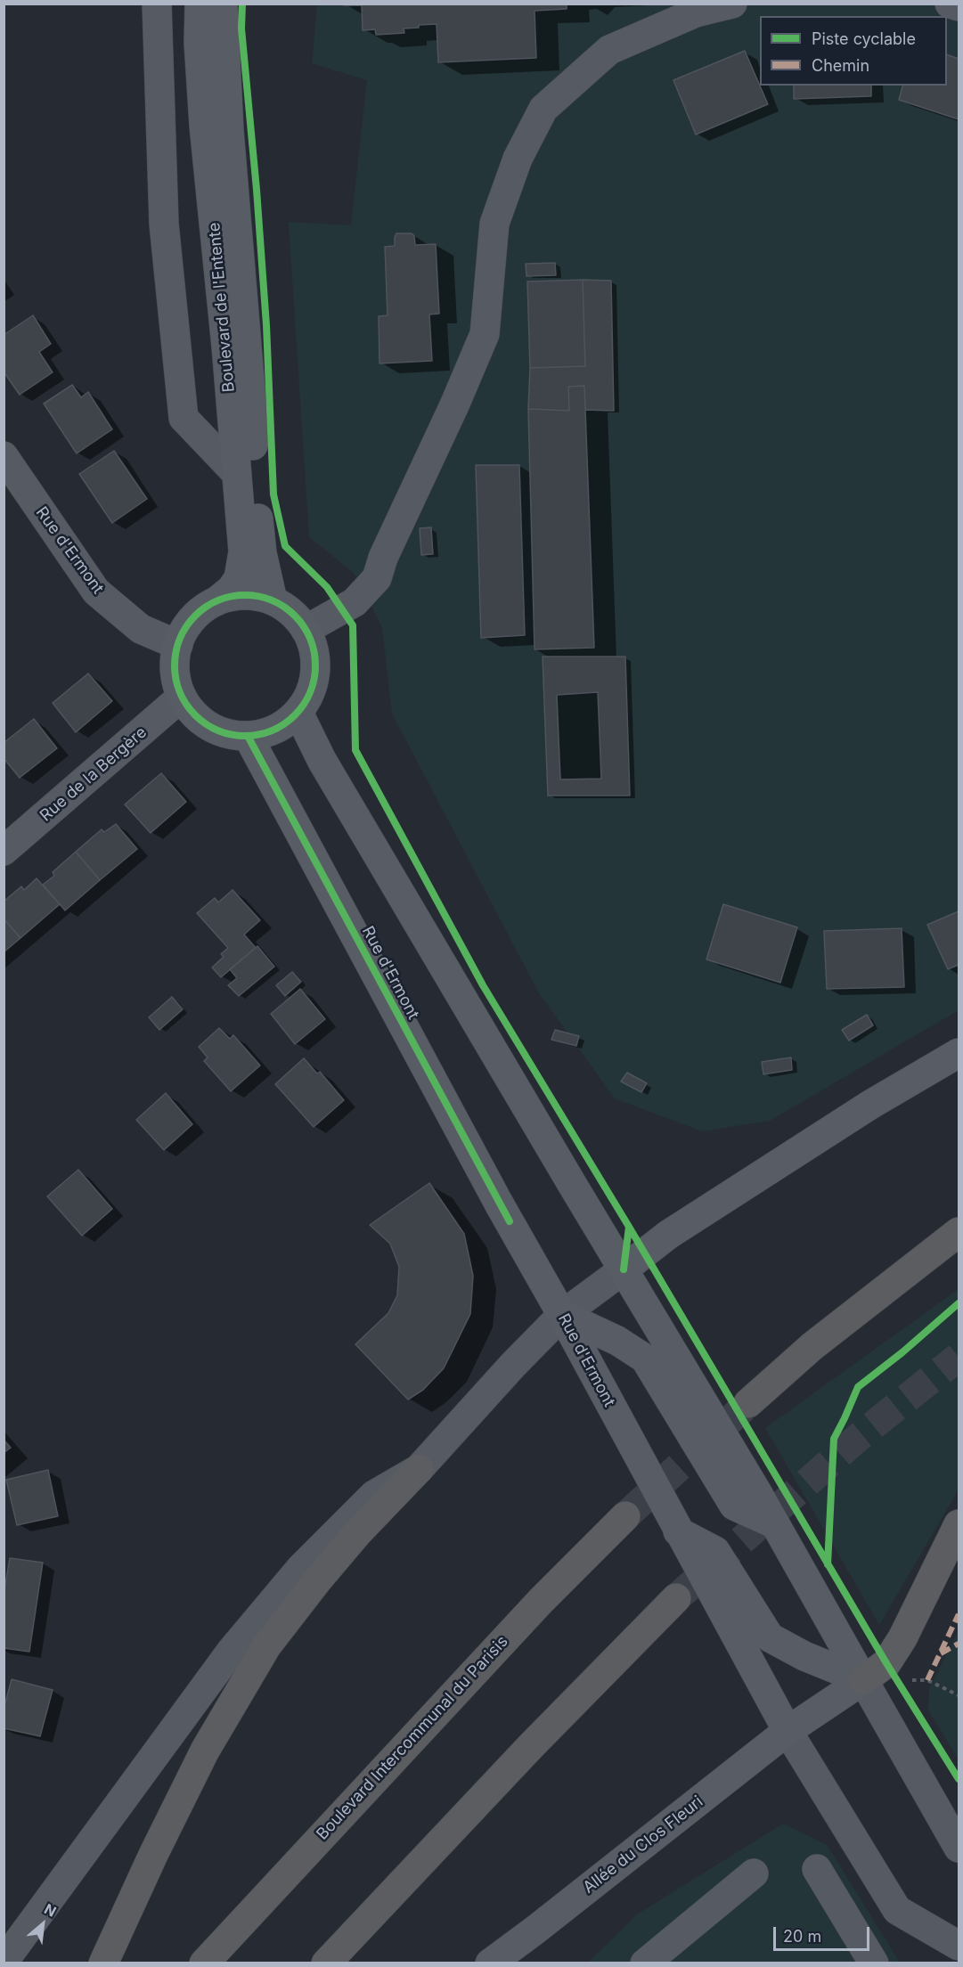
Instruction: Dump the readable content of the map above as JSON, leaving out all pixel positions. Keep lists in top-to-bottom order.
{
  "streets": {
    "highway": ["Boulevard Intercommunal du Parisis"],
    "main road": ["Boulevard de l'Entente", "Rue d'Ermont", "Allée du Clos Fleuri"],
    "street": ["Rue de la Bergère"]
  },
  "crossings": [
    ["Boulevard de l'Entente", "Rue d'Ermont"],
    ["Boulevard de l'Entente", "Rue de la Bergère"],
    ["Rue d'Ermont", "Rue de la Bergère"],
    ["Rue d'Ermont", "Allée du Clos Fleuri"]
  ],
  "legend": ["Piste cyclable", "Chemin"],
  "scale_bar": "20 m",
  "north": "top right"
}
